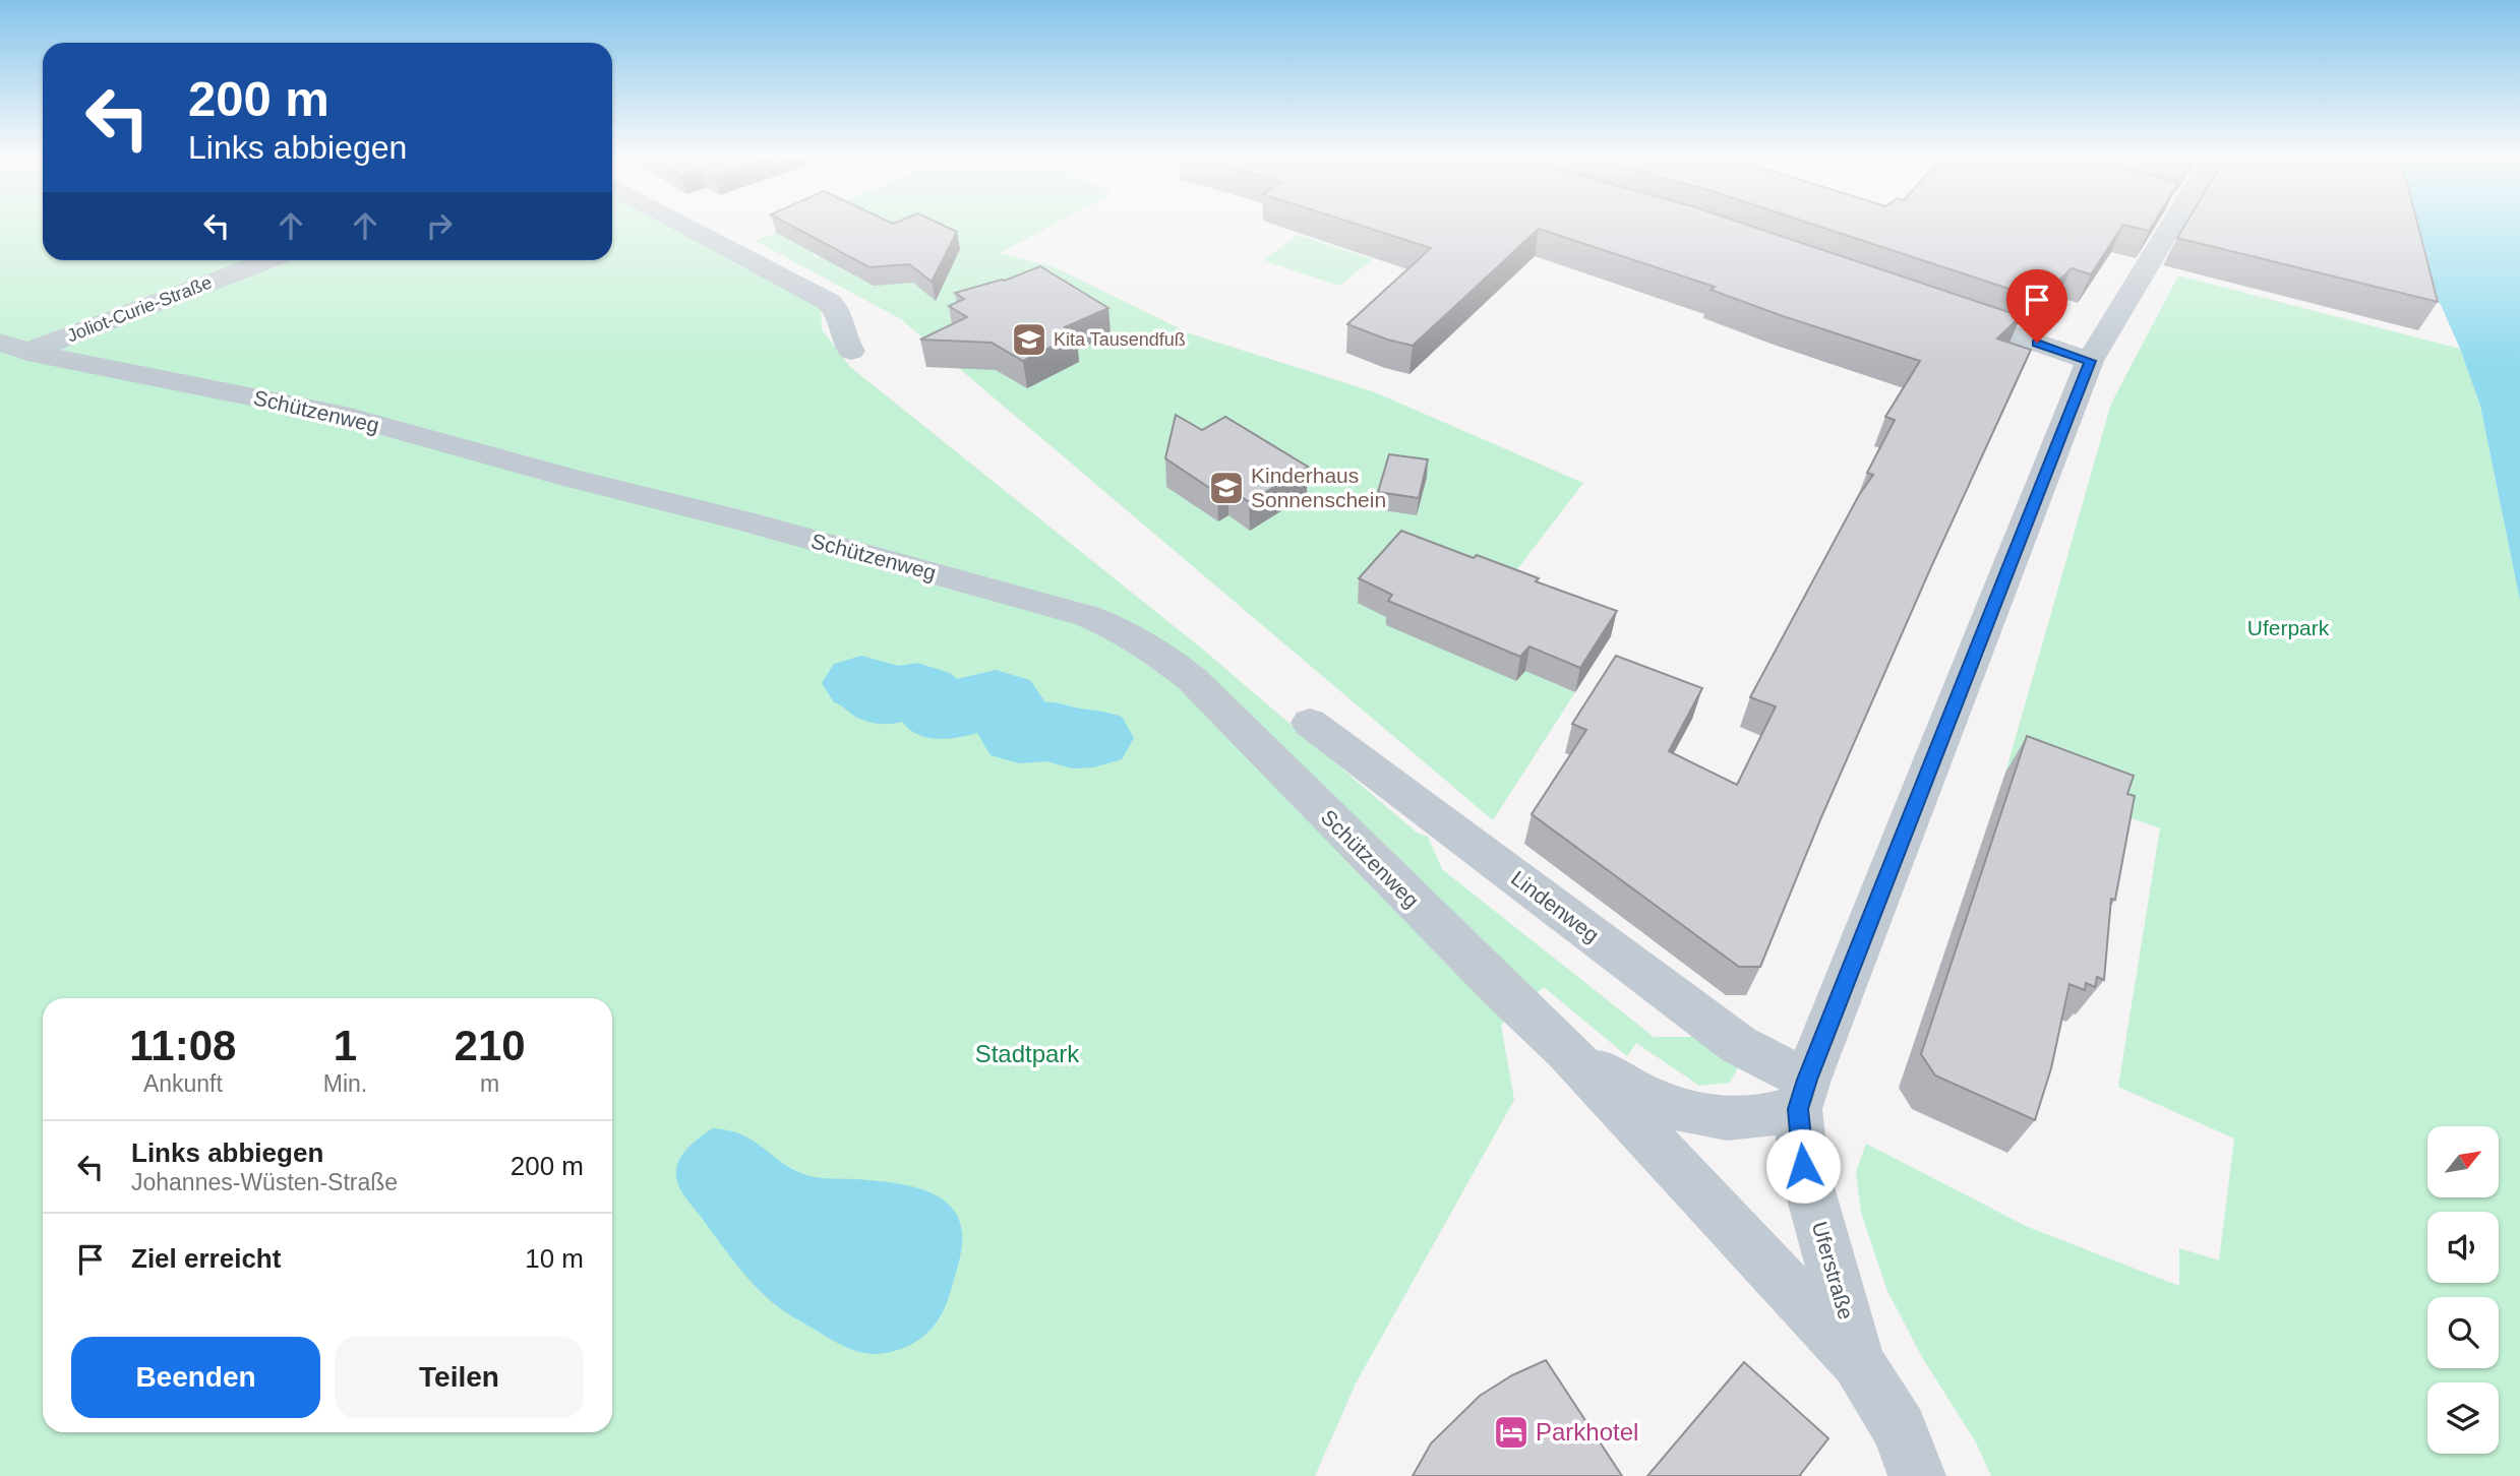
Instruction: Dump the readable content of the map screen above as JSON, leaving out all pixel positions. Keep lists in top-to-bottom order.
{
  "streets": {
    "street": [
      "Joliot-Curie-Straße",
      "Schützenweg",
      "Lindenweg",
      "Uferstraße"
    ]
  },
  "crossings": [
    ["Joliot-Curie-Straße", "Schützenweg"],
    ["Schützenweg", "Lindenweg"],
    ["Schützenweg", "Uferstraße"],
    ["Lindenweg", "Uferstraße"]
  ],
  "parks": ["Uferpark", "Stadtpark"],
  "places": {
    "school or university": ["Kita Tausendfuß", "Kinderhaus Sonnenschein"],
    "hotel": ["Parkhotel"]
  },
  "north": "top right",
  "page": {
    "turn": ["200 m", "Links abbiegen"],
    "eta": [
      "11:08",
      "Ankunft",
      "1",
      "Min.",
      "210",
      "m"
    ],
    "list": [
      {
        "name": "Links abbiegen",
        "note": "Johannes-Wüsten-Straße",
        "value": "200 m"
      },
      {
        "name": "Ziel erreicht",
        "value": "10 m"
      }
    ],
    "buttons": ["Beenden", "Teilen"]
  }
}
